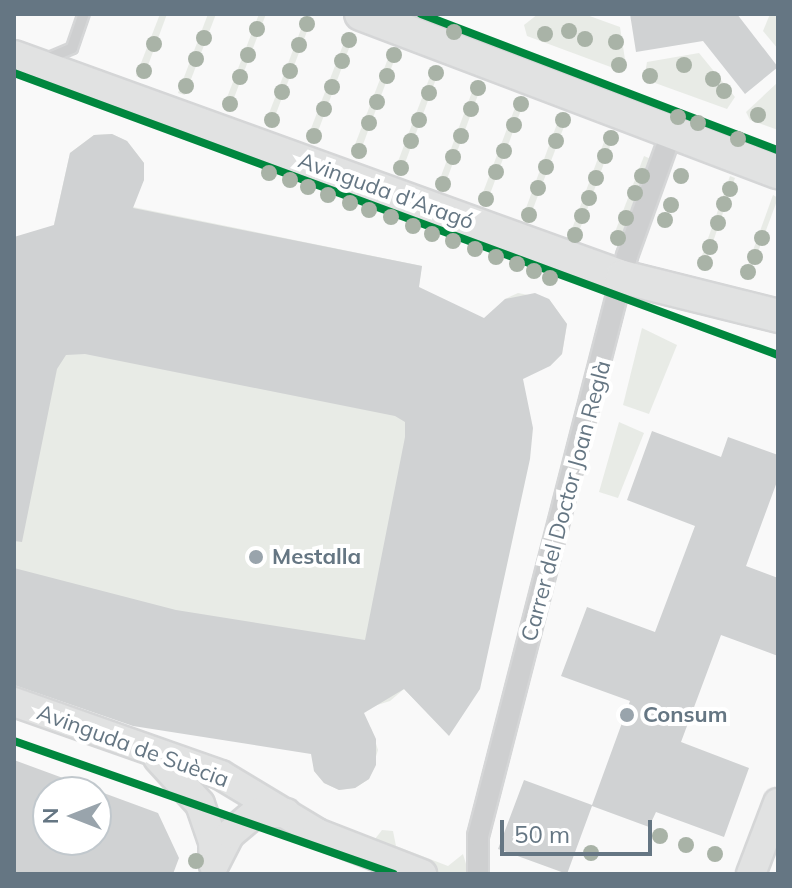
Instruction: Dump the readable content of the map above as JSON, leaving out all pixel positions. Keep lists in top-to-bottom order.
{
  "streets": {
    "main road": ["Avinguda d'Aragó"],
    "street": ["Carrer del Doctor Joan Reglà", "Avinguda de Suècia"]
  },
  "crossings": [
    ["Avinguda d'Aragó", "Carrer del Doctor Joan Reglà"]
  ],
  "places": ["Mestalla", "Consum"],
  "scale_bar": "50 m",
  "north": "left"
}
